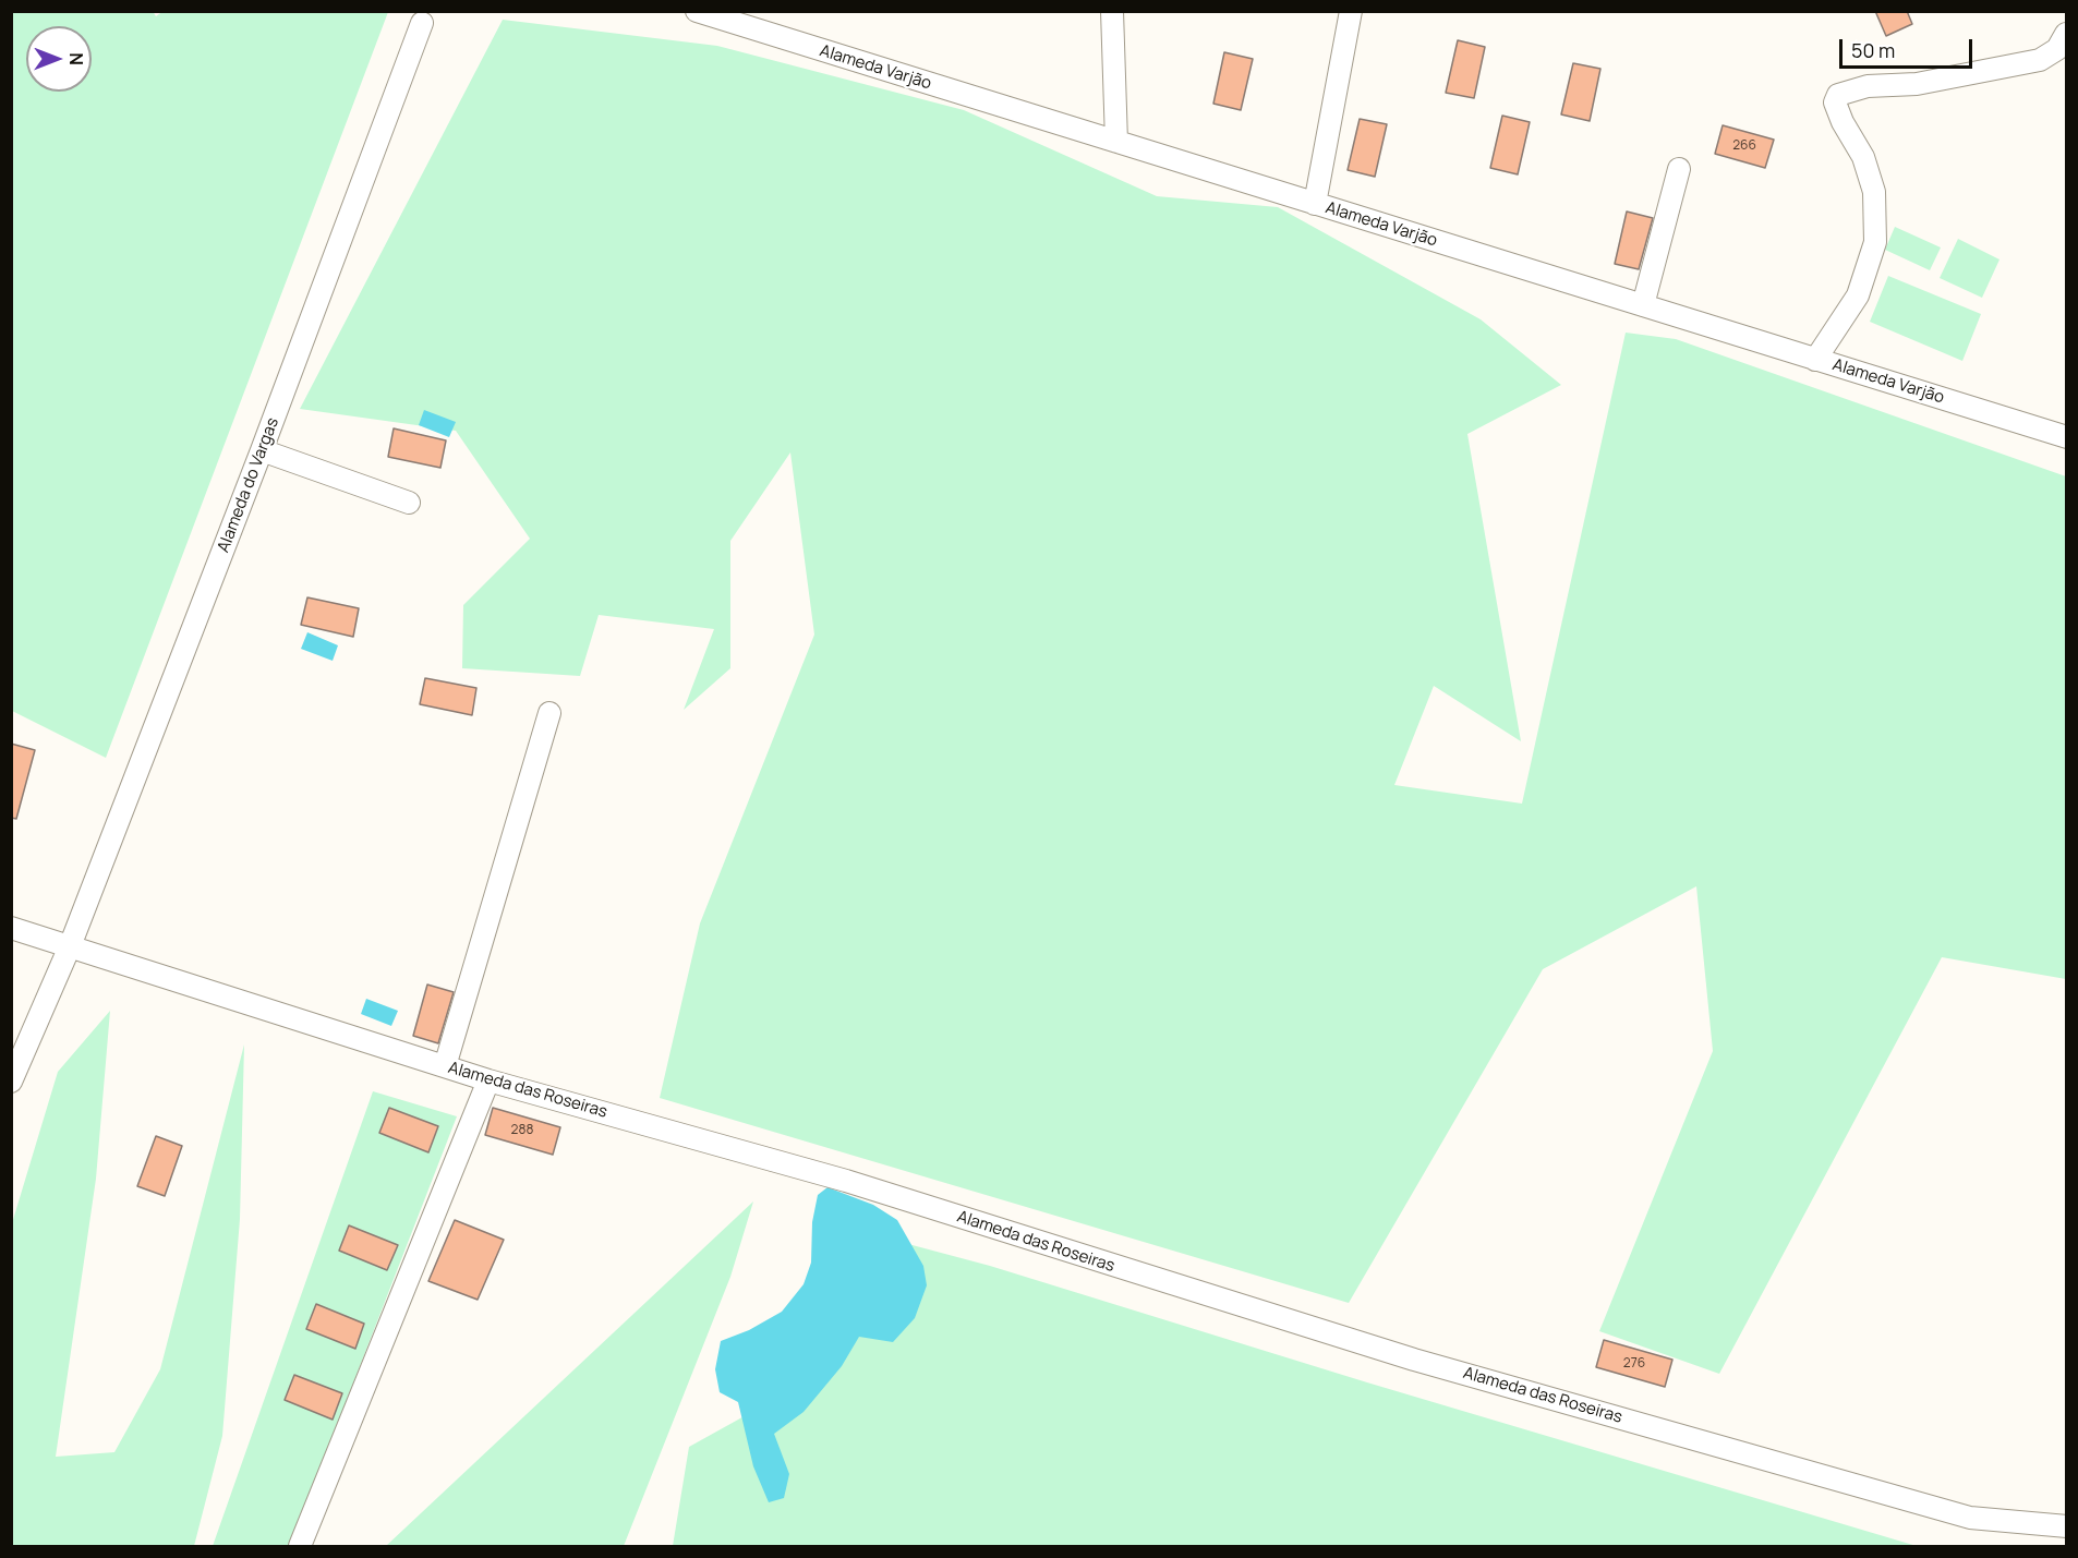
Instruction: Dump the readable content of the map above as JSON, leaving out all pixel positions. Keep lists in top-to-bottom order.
{
  "streets": {
    "street": ["Alameda Varjão", "Alameda do Vargas", "Alameda das Roseiras"]
  },
  "crossings": [
    ["Alameda do Vargas", "Alameda das Roseiras"]
  ],
  "house_numbers": ["266", "288", "276"],
  "scale_bar": "50 m",
  "north": "right"
}
